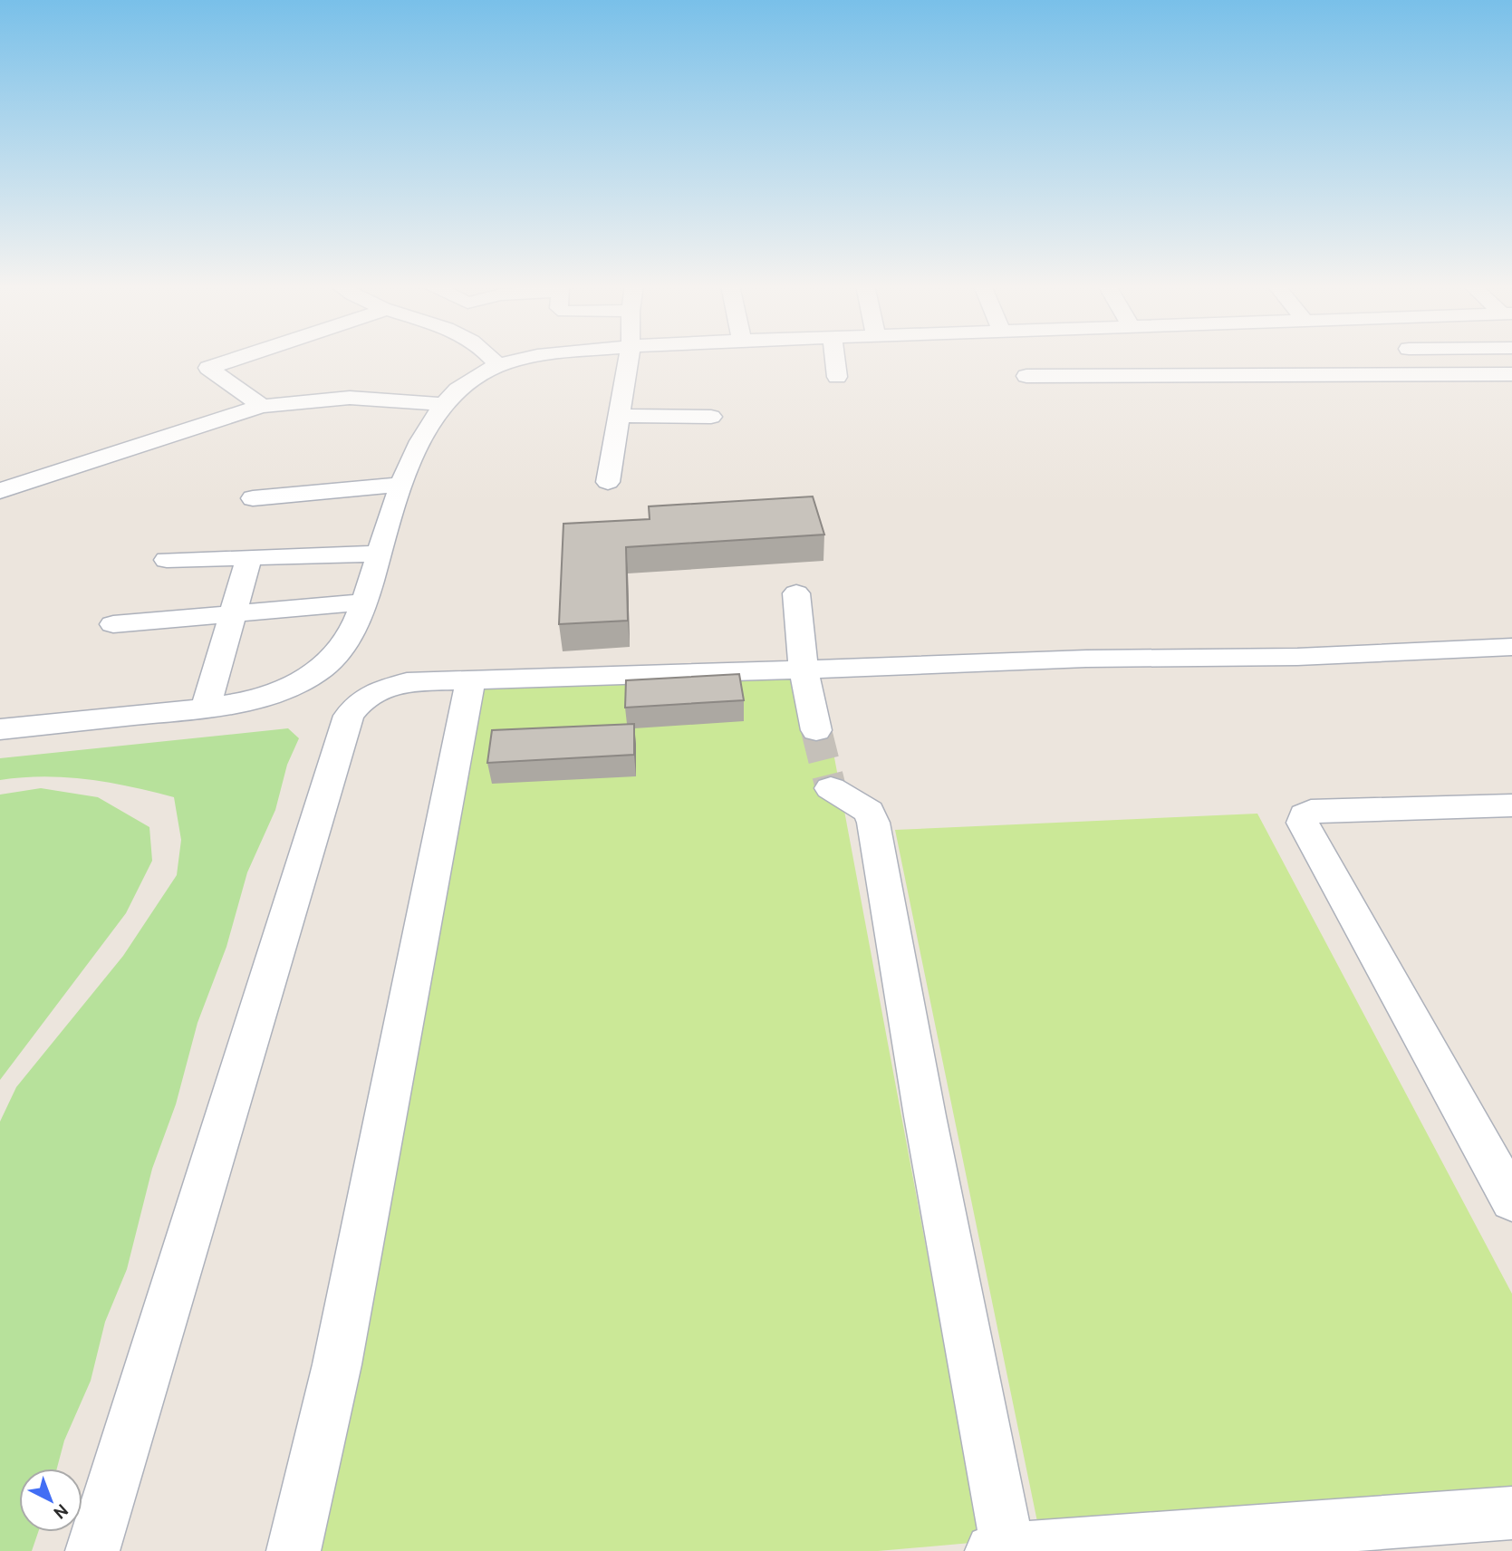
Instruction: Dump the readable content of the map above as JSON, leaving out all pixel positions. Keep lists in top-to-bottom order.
{
  "north": "bottom right"
}
